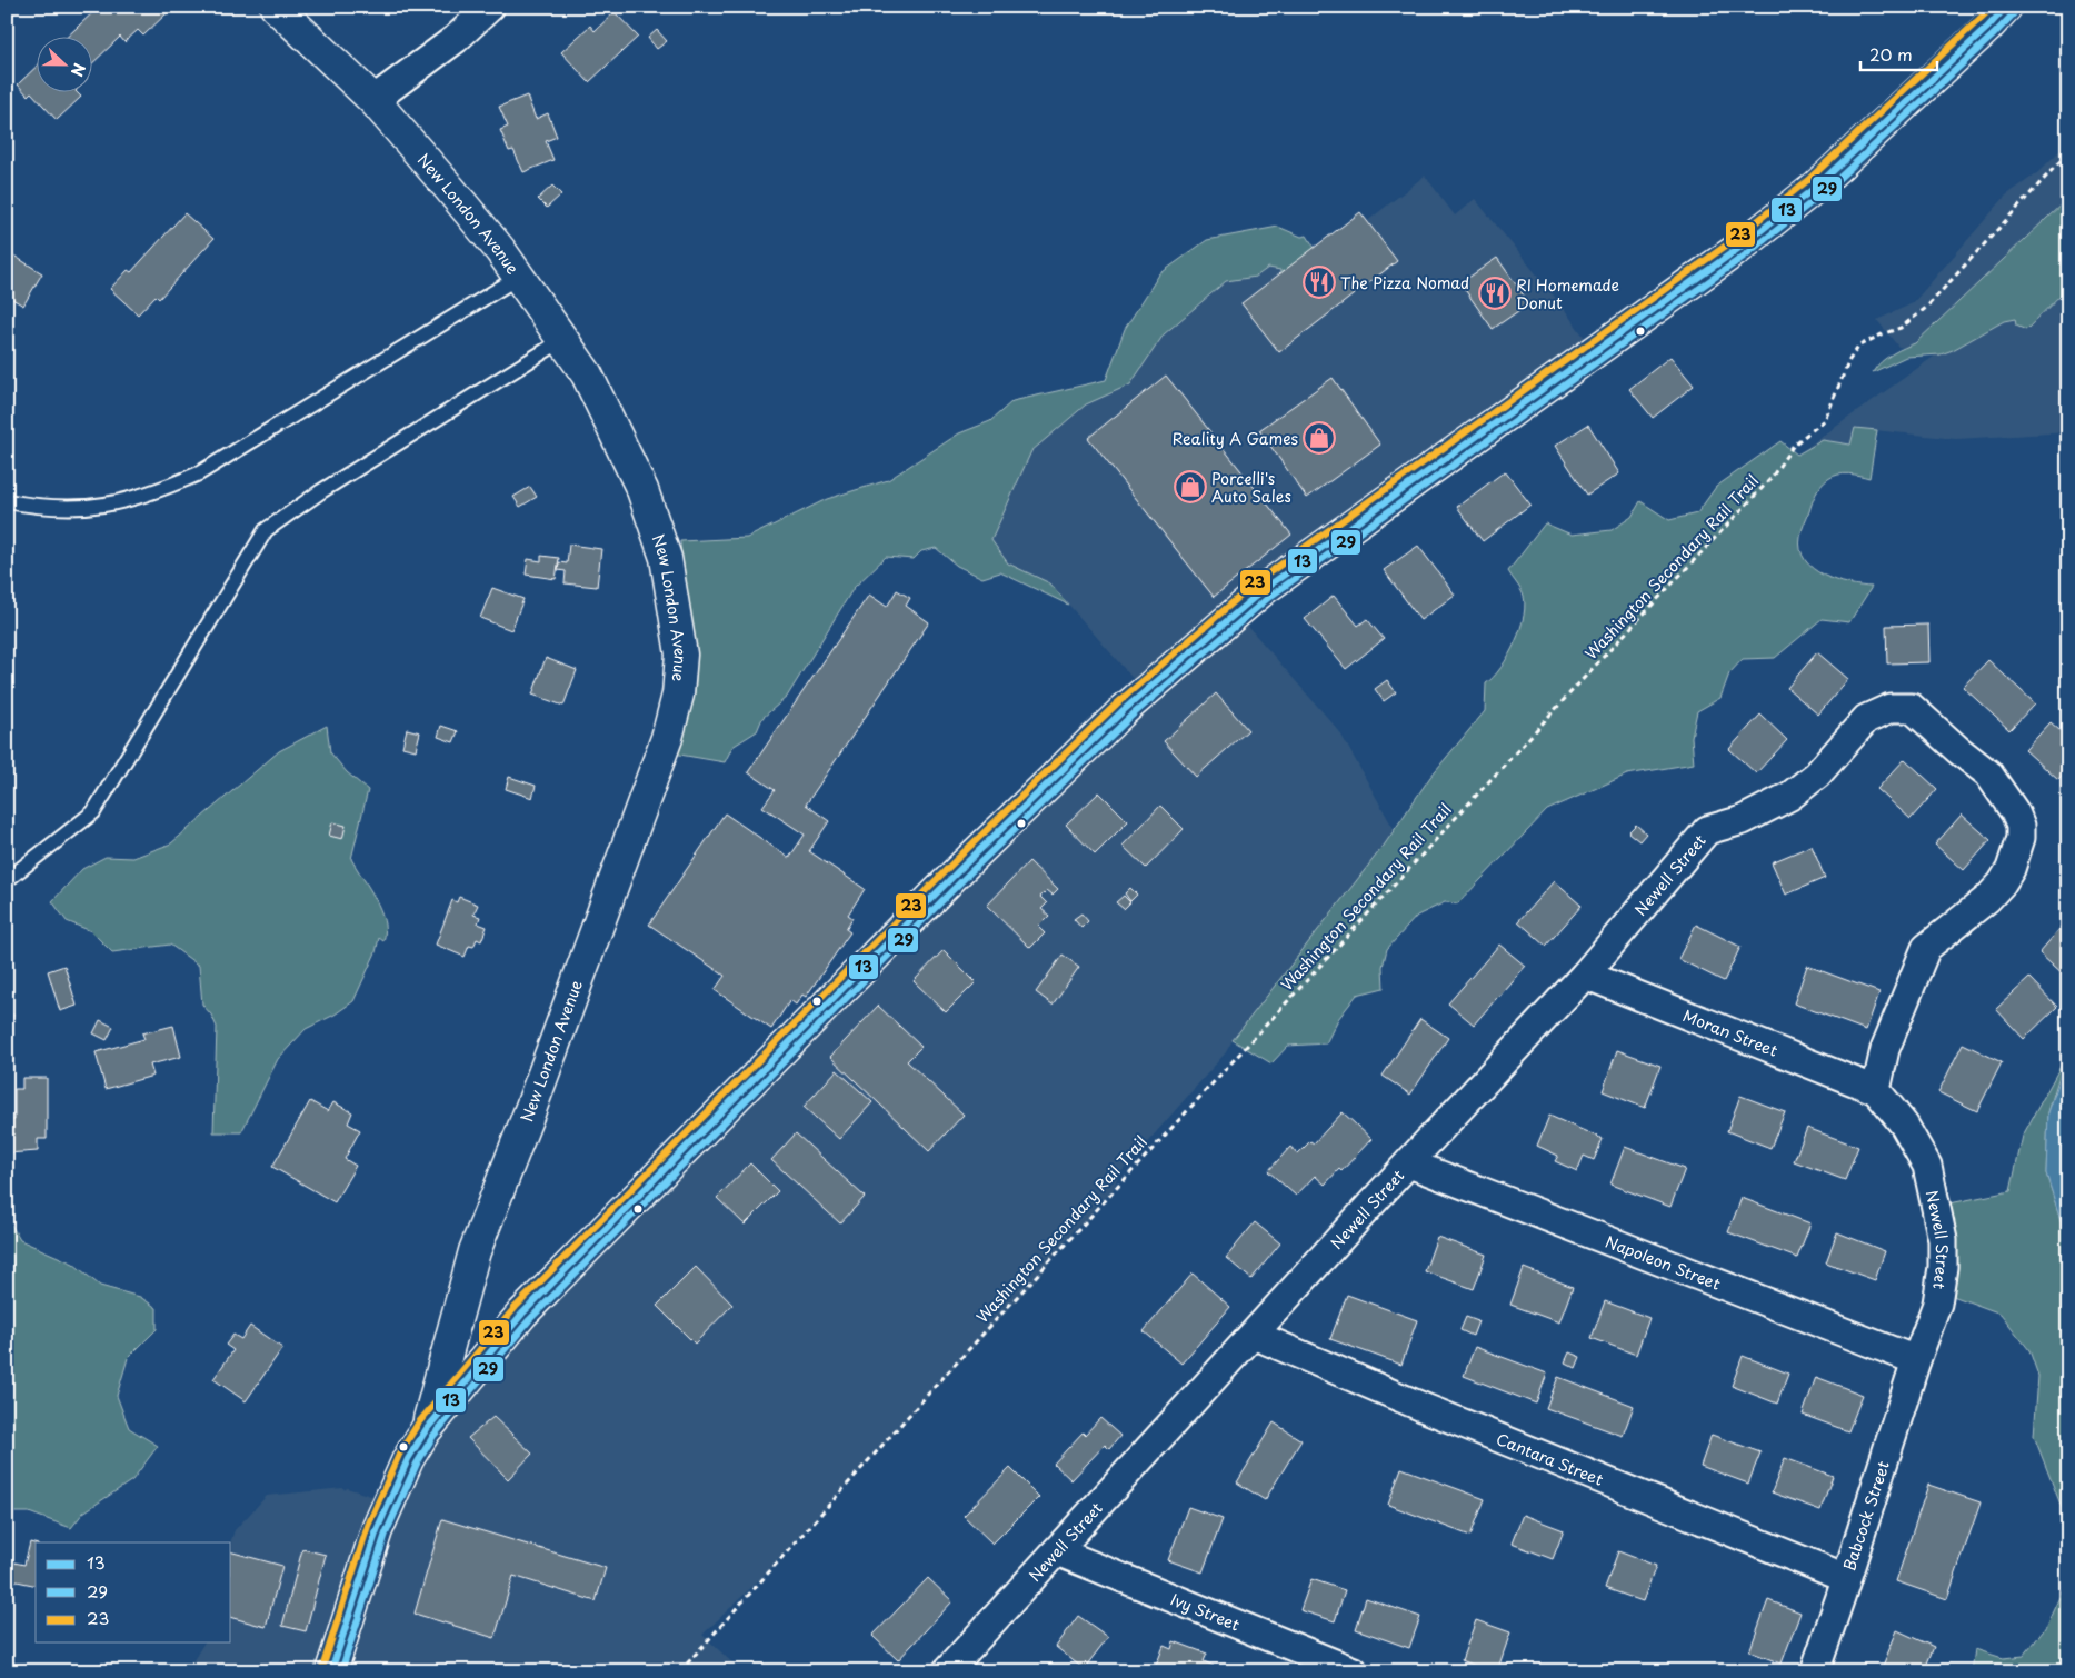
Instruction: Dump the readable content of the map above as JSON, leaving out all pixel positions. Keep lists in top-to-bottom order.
{
  "streets": {
    "main road": ["New London Avenue"],
    "street": [
      "Newell Street",
      "Moran Street",
      "Napoleon Street",
      "Cantara Street",
      "Babcock Street",
      "Ivy Street"
    ],
    "path": ["Washington Secondary Rail Trail"]
  },
  "crossings": [
    ["Newell Street", "Moran Street"],
    ["Newell Street", "Napoleon Street"],
    ["Newell Street", "Cantara Street"],
    ["Newell Street", "Babcock Street"],
    ["Newell Street", "Ivy Street"],
    ["Napoleon Street", "Babcock Street"],
    ["Cantara Street", "Babcock Street"]
  ],
  "places": {
    "restaurant": ["The Pizza Nomad", "RI Homemade Donut"],
    "shop": ["Reality A Games", "Porcelli's Auto Sales"]
  },
  "lines": ["transit line 13", "transit line 23", "transit line 29"],
  "legend": ["13", "29", "23"],
  "scale_bar": "20 m",
  "north": "right"
}
